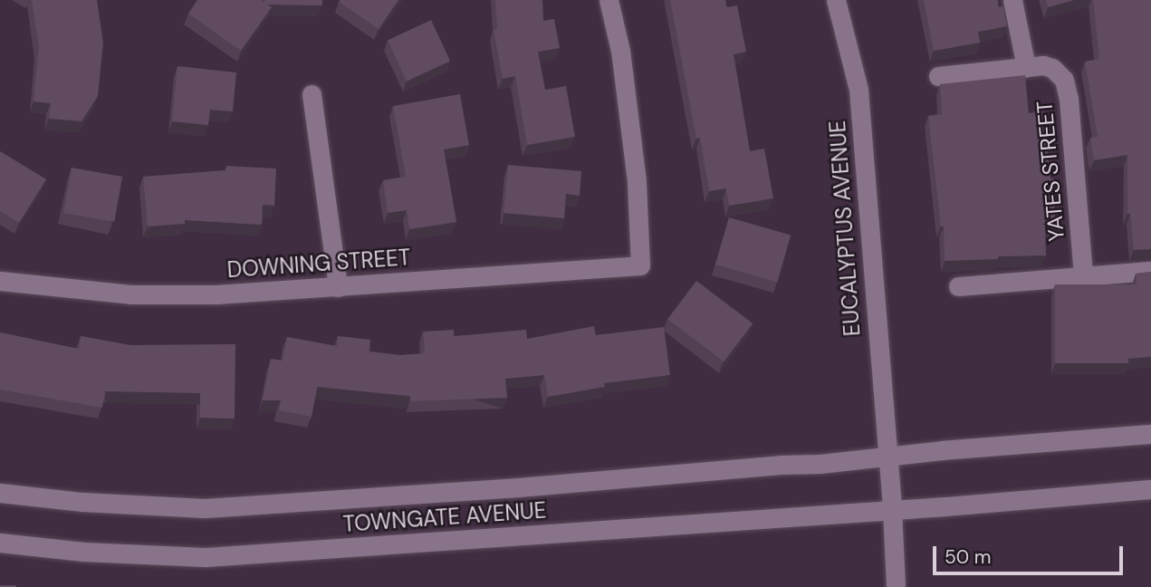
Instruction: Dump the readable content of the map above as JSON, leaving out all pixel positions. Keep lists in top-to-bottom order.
{
  "streets": {
    "street": [
      "YATES STREET",
      "EUCALYPTUS AVENUE",
      "DOWNING STREET",
      "TOWNGATE AVENUE"
    ]
  },
  "crossings": [
    ["EUCALYPTUS AVENUE", "TOWNGATE AVENUE"]
  ],
  "scale_bar": "50 m"
}
